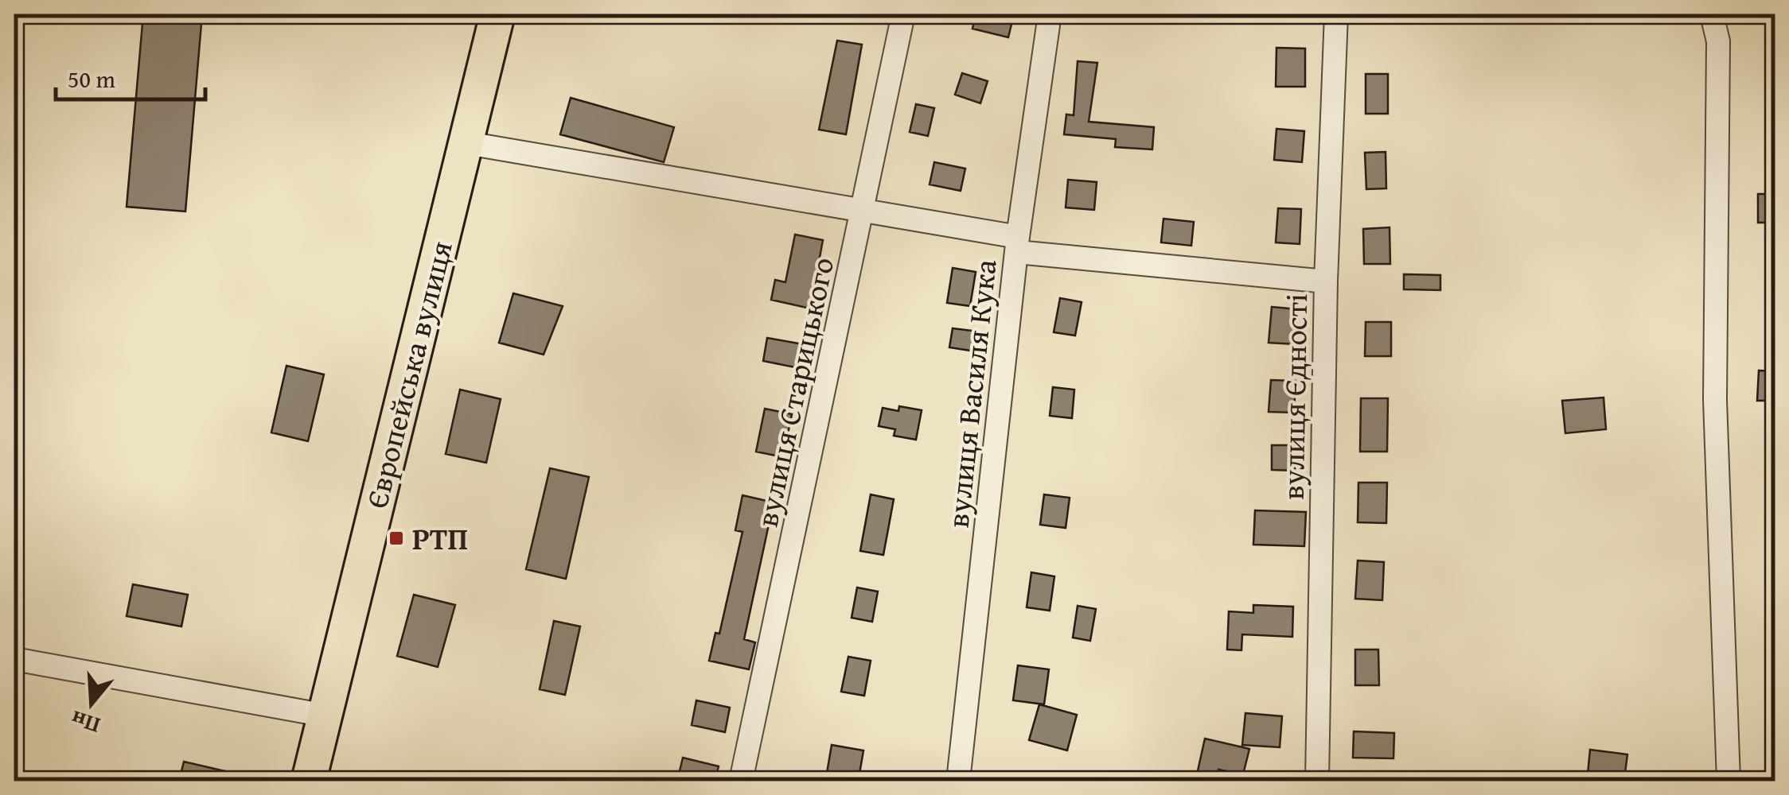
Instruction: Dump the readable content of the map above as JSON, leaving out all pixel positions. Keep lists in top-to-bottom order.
{
  "streets": {
    "main road": ["Європейська вулиця"],
    "street": ["вулиця Старицького", "вулиця Василя Кука", "вулиця Єдності"]
  },
  "places": {
    "transit": ["РТП"]
  },
  "scale_bar": "50 m",
  "north": "bottom"
}
